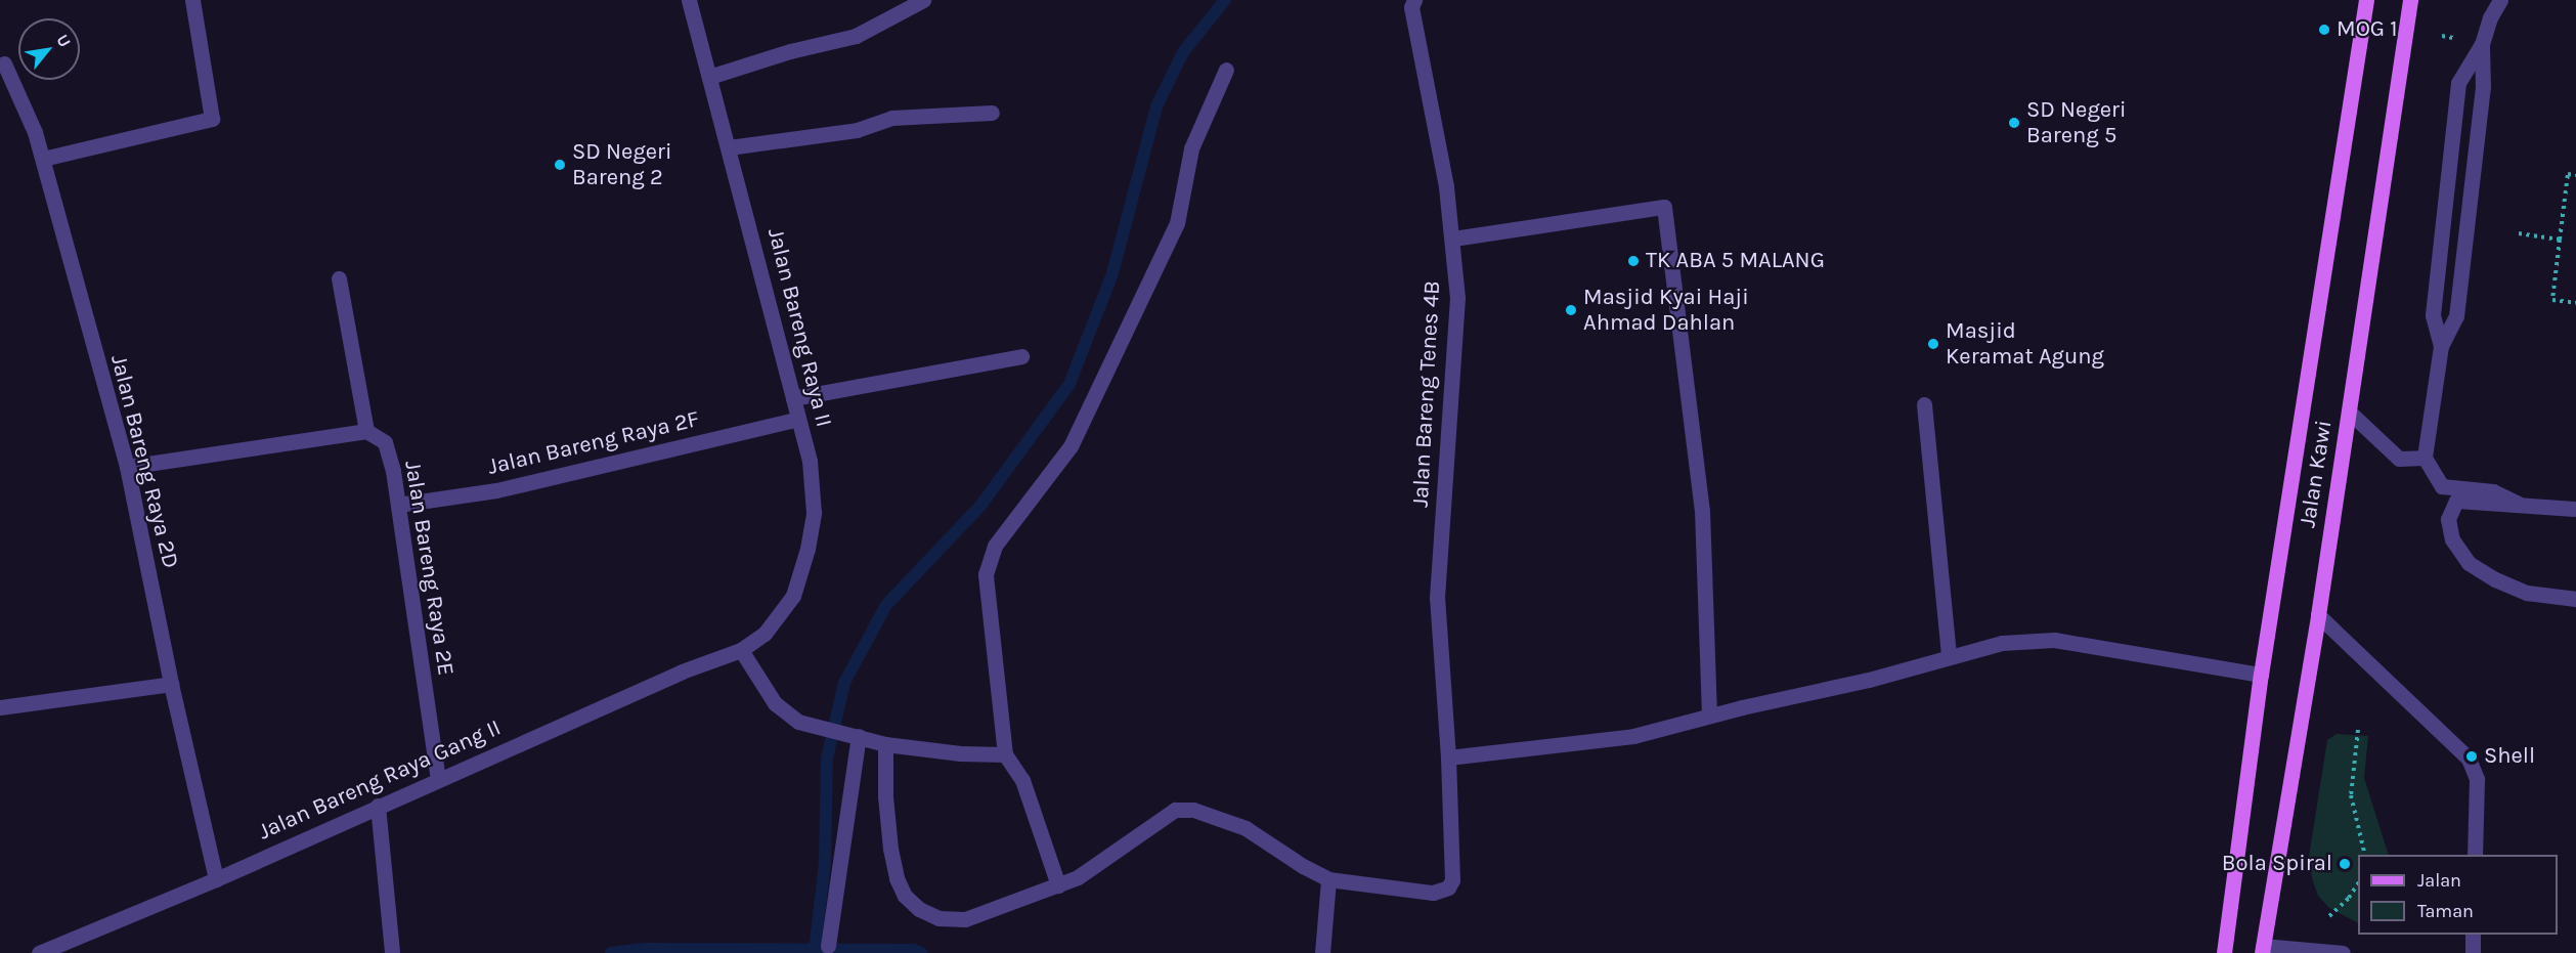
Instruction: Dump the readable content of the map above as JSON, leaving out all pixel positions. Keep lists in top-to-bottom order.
{
  "streets": {
    "main road": ["Jalan Kawi"],
    "street": [
      "Jalan Bareng Raya II",
      "Jalan Bareng Tenes 4B",
      "Jalan Bareng Raya 2F",
      "Jalan Bareng Raya 2D",
      "Jalan Bareng Raya 2E",
      "Jalan Bareng Raya Gang II"
    ]
  },
  "crossings": [
    ["Jalan Bareng Raya II", "Jalan Bareng Raya 2F"],
    ["Jalan Bareng Raya II", "Jalan Bareng Raya Gang II"],
    ["Jalan Bareng Raya 2F", "Jalan Bareng Raya 2E"],
    ["Jalan Bareng Raya 2D", "Jalan Bareng Raya Gang II"],
    ["Jalan Bareng Raya 2E", "Jalan Bareng Raya Gang II"]
  ],
  "places": [
    "MOG 1",
    "SD Negeri Bareng 5",
    "SD Negeri Bareng 2",
    "TK ABA 5 MALANG",
    "Masjid Kyai Haji Ahmad Dahlan",
    "Masjid Keramat Agung",
    "Shell",
    "Bola Spiral"
  ],
  "legend": ["Jalan", "Taman"],
  "north": "top right"
}
